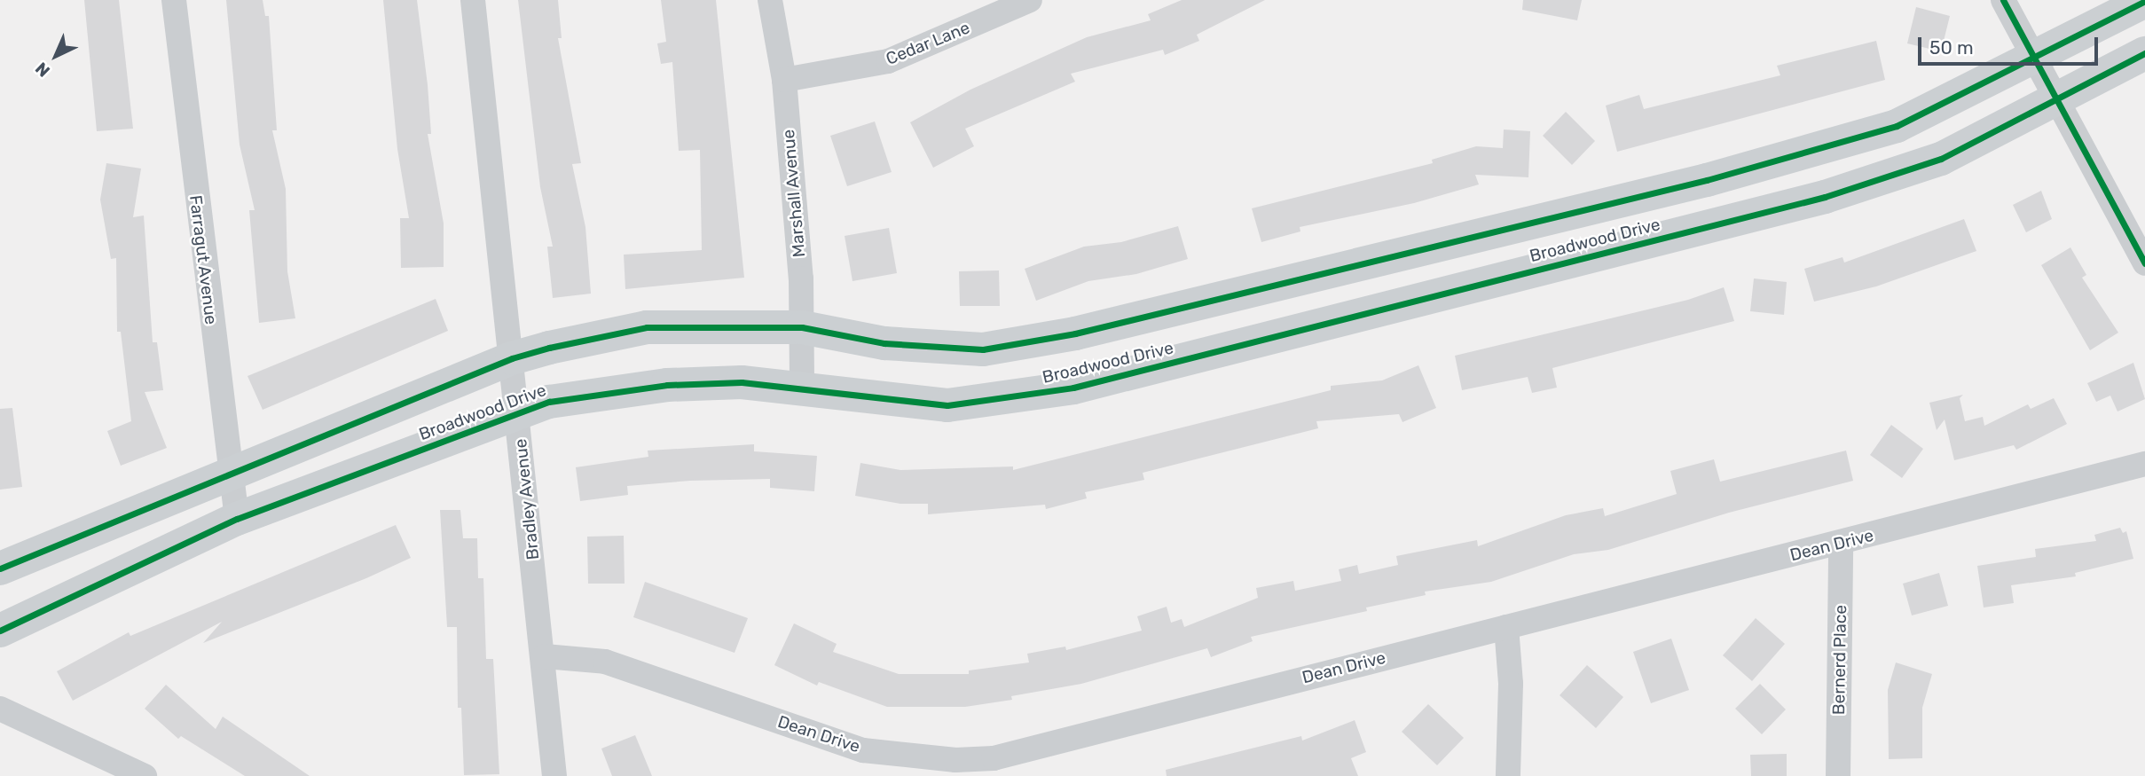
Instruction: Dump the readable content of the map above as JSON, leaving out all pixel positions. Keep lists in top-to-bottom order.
{
  "streets": {
    "street": [
      "Cedar Lane",
      "Marshall Avenue",
      "Broadwood Drive",
      "Farragut Avenue",
      "Bradley Avenue",
      "Dean Drive",
      "Bernerd Place"
    ]
  },
  "crossings": [
    ["Cedar Lane", "Marshall Avenue"],
    ["Marshall Avenue", "Broadwood Drive"],
    ["Broadwood Drive", "Farragut Avenue"],
    ["Broadwood Drive", "Bradley Avenue"],
    ["Bradley Avenue", "Dean Drive"],
    ["Dean Drive", "Bernerd Place"]
  ],
  "scale_bar": "50 m",
  "north": "bottom left"
}
